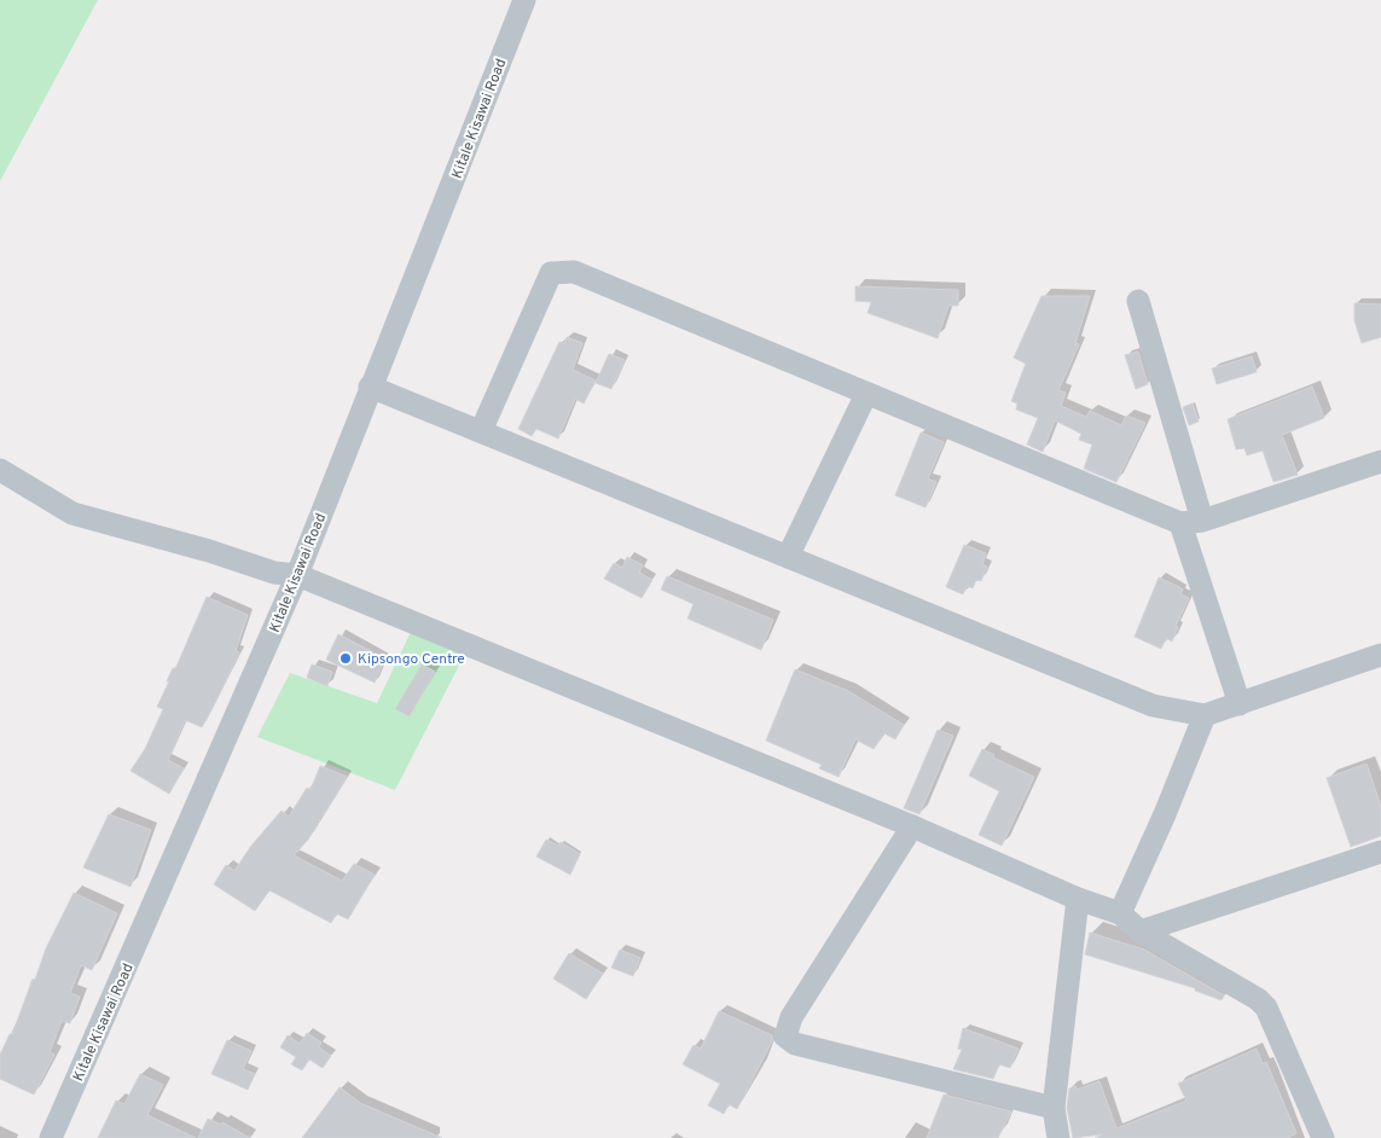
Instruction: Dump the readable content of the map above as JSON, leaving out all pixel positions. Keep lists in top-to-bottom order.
{
  "streets": {
    "street": ["Kitale Kisawai Road"]
  },
  "places": ["Kipsongo Centre"]
}
